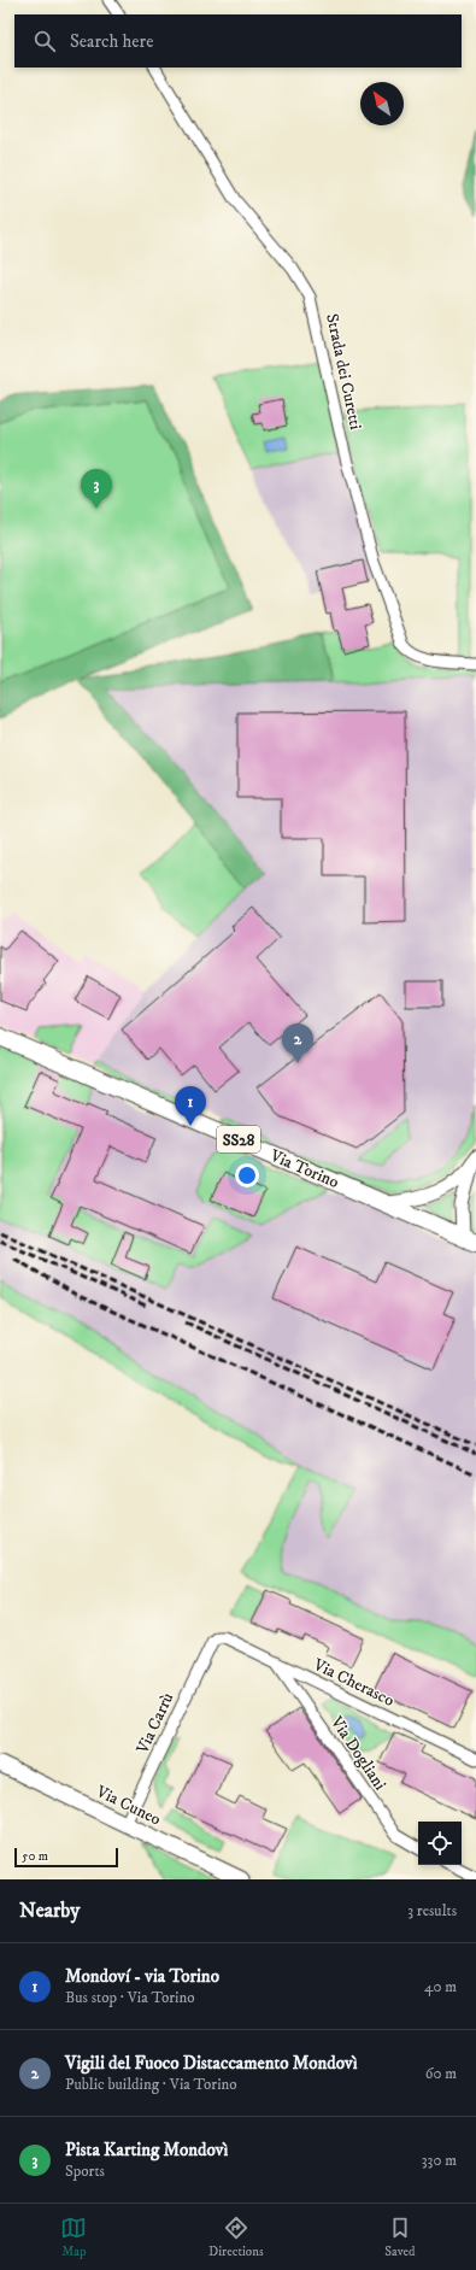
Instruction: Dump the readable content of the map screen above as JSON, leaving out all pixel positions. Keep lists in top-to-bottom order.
{
  "streets": {
    "main road": ["SS28", "Via Torino", "Via Cuneo"],
    "street": [
      "Strada dei Curetti",
      "Via Cherasco",
      "Via Carrù",
      "Via Dogliani"
    ]
  },
  "crossings": [
    ["Via Cherasco", "Via Carrù"],
    ["Via Cherasco", "Via Dogliani"],
    ["Via Carrù", "Via Cuneo"]
  ],
  "scale_bar": "50 m",
  "north": "top left",
  "page": {
    "search": "Search here",
    "pins": ["3", "2", "1"],
    "scale": "50 m",
    "heading": ["Nearby", "3 results"],
    "list": [
      {
        "mark": "1",
        "name": "Mondoví - via Torino",
        "note": "Bus stop · Via Torino",
        "value": "40 m"
      },
      {
        "mark": "2",
        "name": "Vigili del Fuoco Distaccamento Mondovì",
        "note": "Public building · Via Torino",
        "value": "60 m"
      },
      {
        "mark": "3",
        "name": "Pista Karting Mondovì",
        "note": "Sports",
        "value": "330 m"
      }
    ],
    "nav": ["Map", "Directions", "Saved"]
  }
}
